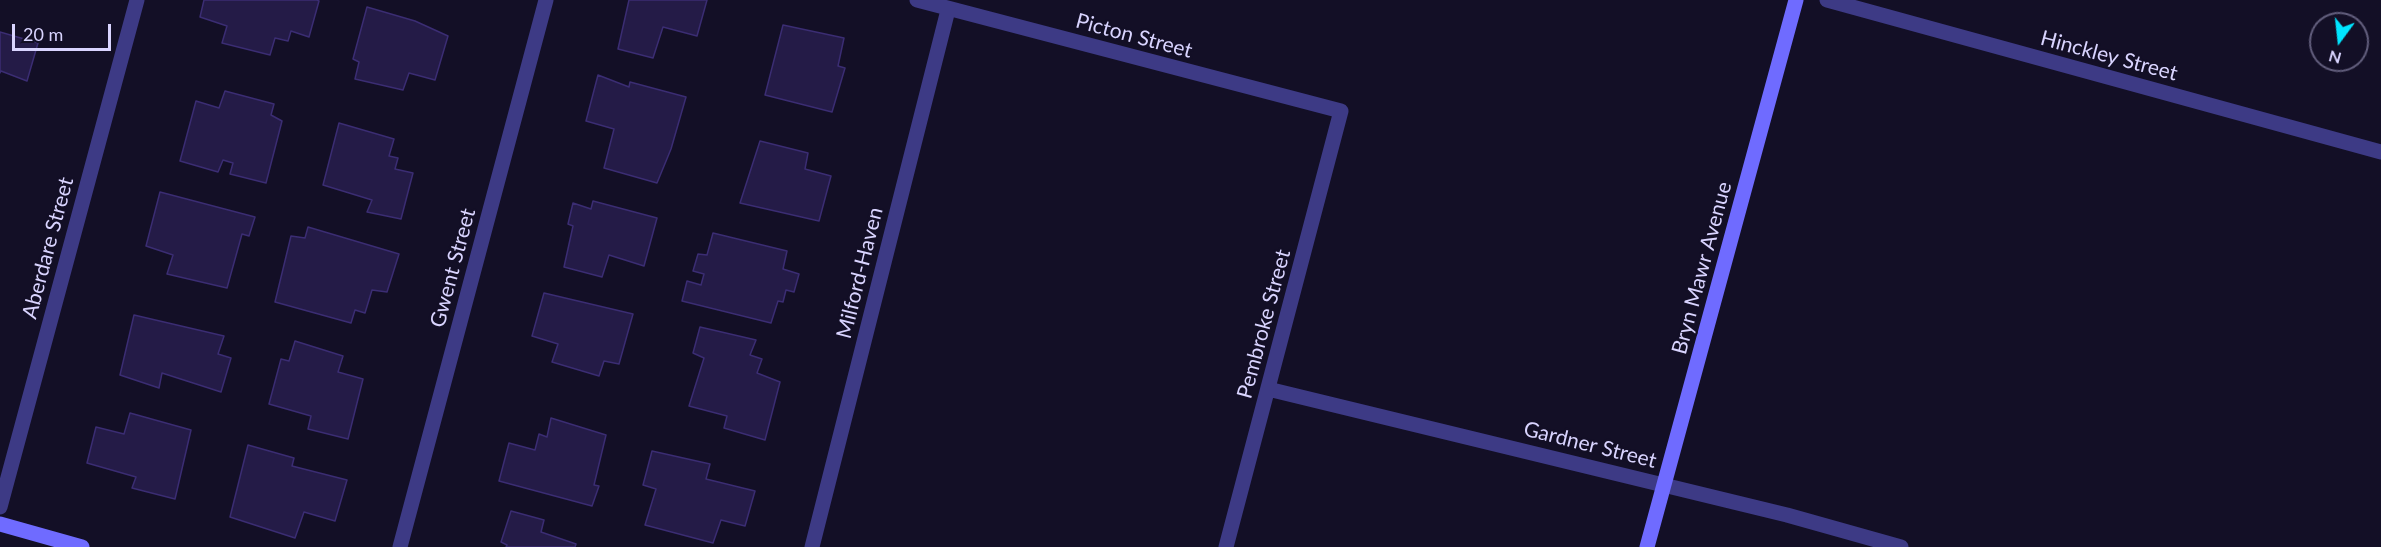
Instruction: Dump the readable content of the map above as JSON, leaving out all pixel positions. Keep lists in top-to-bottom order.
{
  "streets": {
    "street": [
      "Picton Street",
      "Hinckley Street",
      "Aberdare Street",
      "Gwent Street",
      "Bryn Mawr Avenue",
      "Milford-Haven",
      "Pembroke Street",
      "Gardner Street"
    ]
  },
  "crossings": [
    ["Picton Street", "Milford-Haven"],
    ["Picton Street", "Pembroke Street"],
    ["Bryn Mawr Avenue", "Gardner Street"],
    ["Pembroke Street", "Gardner Street"]
  ],
  "scale_bar": "20 m",
  "north": "bottom"
}
